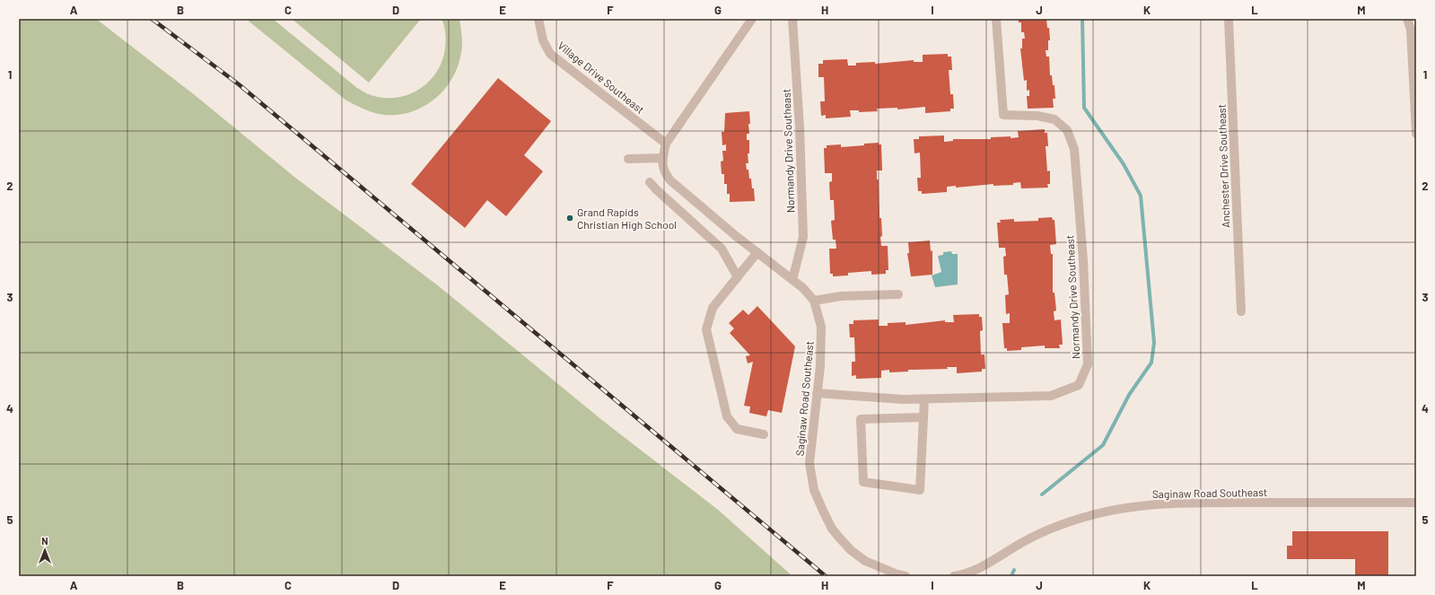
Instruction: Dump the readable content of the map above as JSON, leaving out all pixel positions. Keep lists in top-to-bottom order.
{
  "streets": {
    "street": [
      "Village Drive Southeast",
      "Normandy Drive Southeast",
      "Anchester Drive Southeast",
      "Saginaw Road Southeast"
    ]
  },
  "crossings": [
    ["Normandy Drive Southeast", "Saginaw Road Southeast"]
  ],
  "places": ["Grand Rapids Christian High School"],
  "north": "top",
  "grid": {
    "columns": [
      "A",
      "B",
      "C",
      "D",
      "E",
      "F",
      "G",
      "H",
      "I",
      "J",
      "K",
      "L",
      "M"
    ],
    "rows": [
      "1",
      "2",
      "3",
      "4",
      "5"
    ]
  }
}
